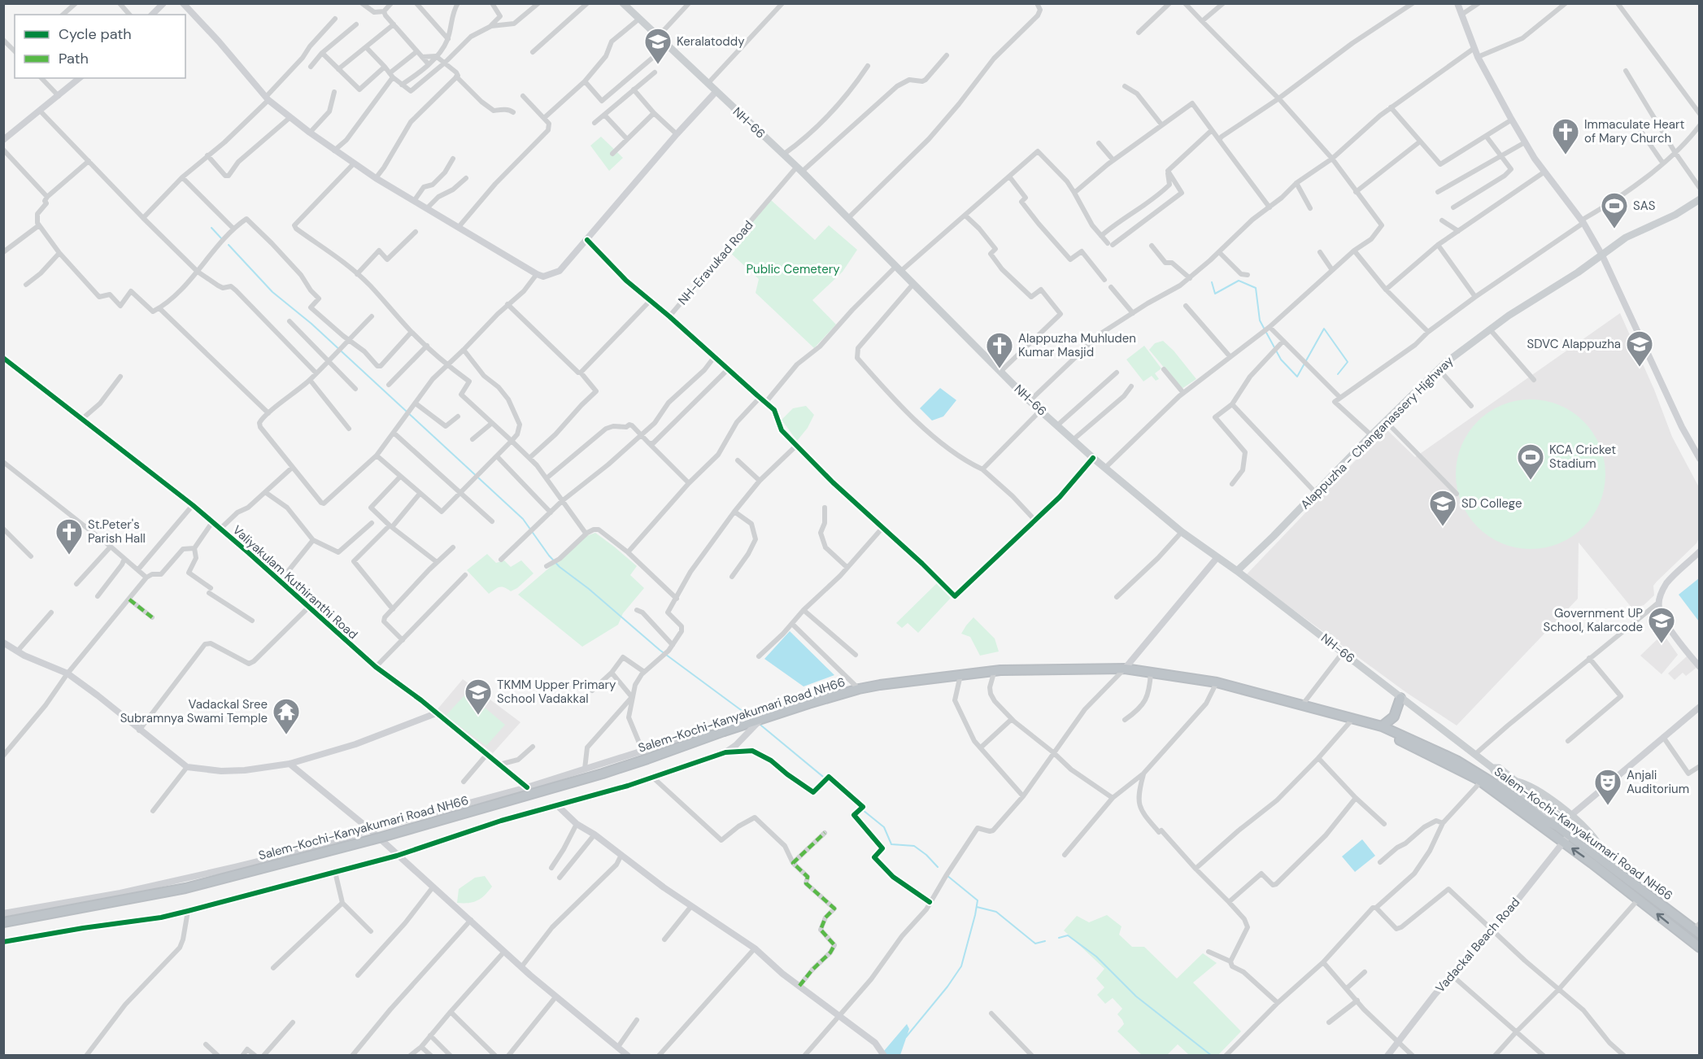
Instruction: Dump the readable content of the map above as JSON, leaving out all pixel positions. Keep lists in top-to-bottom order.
{
  "streets": {
    "highway": ["Salem-Kochi-Kanyakumari Road NH66"],
    "main road": ["NH-66", "Alappuzha - Changanassery Highway"],
    "street": ["NH-Eravukad Road", "Valiyakulam Kuthiranthi Road", "Vadackal Beach Road"]
  },
  "crossings": [
    ["NH-66", "NH-Eravukad Road"],
    ["NH-66", "Alappuzha - Changanassery Highway"],
    ["Salem-Kochi-Kanyakumari Road NH66", "Vadackal Beach Road"]
  ],
  "parks": ["Public Cemetery"],
  "places": {
    "school or university": [
      "Keralatoddy",
      "SDVC Alappuzha",
      "SD College",
      "Government UP School, Kalarcode",
      "TKMM Upper Primary School Vadakkal"
    ],
    "church": ["Immaculate Heart of Mary Church", "Alappuzha Muhluden Kumar Masjid", "St.Peter's Parish Hall"],
    "sports": ["SAS", "KCA Cricket Stadium"],
    "temple": ["Vadackal Sree Subramnya Swami Temple"],
    "theatre": ["Anjali Auditorium"]
  },
  "legend": ["Cycle path", "Path"]
}
